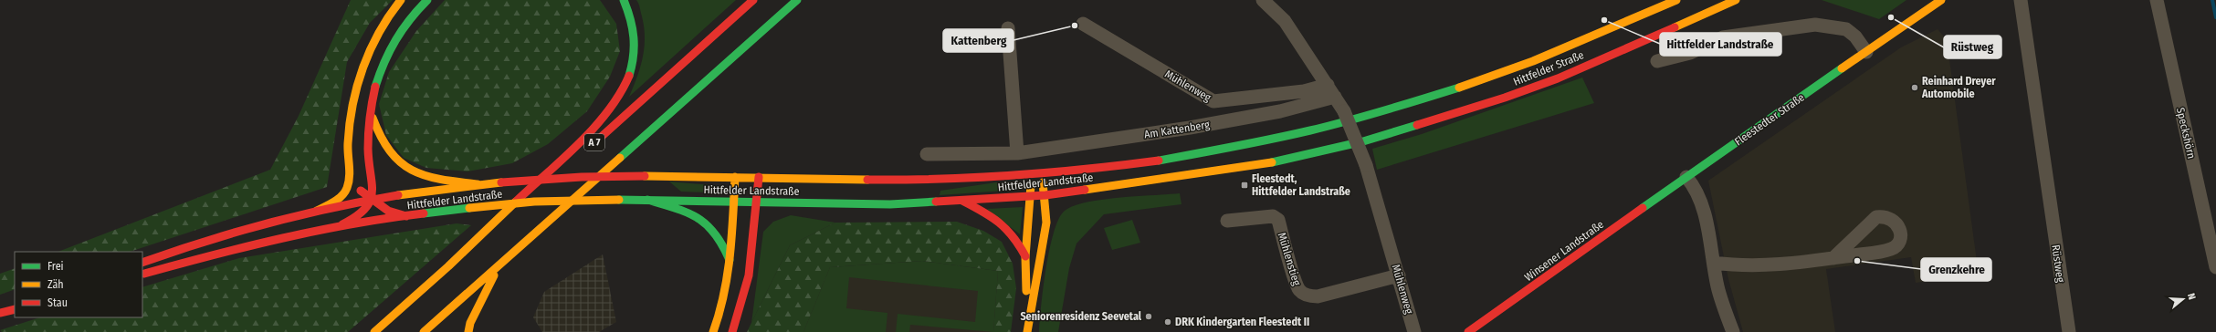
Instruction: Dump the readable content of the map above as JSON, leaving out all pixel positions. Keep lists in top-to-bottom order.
{
  "streets": {
    "main road": [
      "Hittfelder Straße",
      "Fleestedter Straße",
      "A 7",
      "Hittfelder Landstraße",
      "Winsener Landstraße"
    ],
    "street": [
      "Mühlenweg",
      "Am Kattenberg",
      "Speckshörn",
      "Mühlenstieg",
      "Rüstweg"
    ]
  },
  "crossings": [
    ["Hittfelder Straße", "Hittfelder Landstraße"],
    ["Mühlenweg", "Am Kattenberg"],
    ["Mühlenweg", "Mühlenstieg"],
    ["Fleestedter Straße", "Winsener Landstraße"]
  ],
  "places": {
    "other": [
      "Rüstweg",
      "Hittfelder Landstraße",
      "Kattenberg",
      "Reinhard Dreyer Automobile",
      "Grenzkehre",
      "Seniorenresidenz Seevetal",
      "DRK Kindergarten Fleestedt II"
    ],
    "transit": ["Fleestedt, Hittfelder Landstraße"]
  },
  "legend": ["Frei", "Zäh", "Stau"],
  "north": "right"
}
